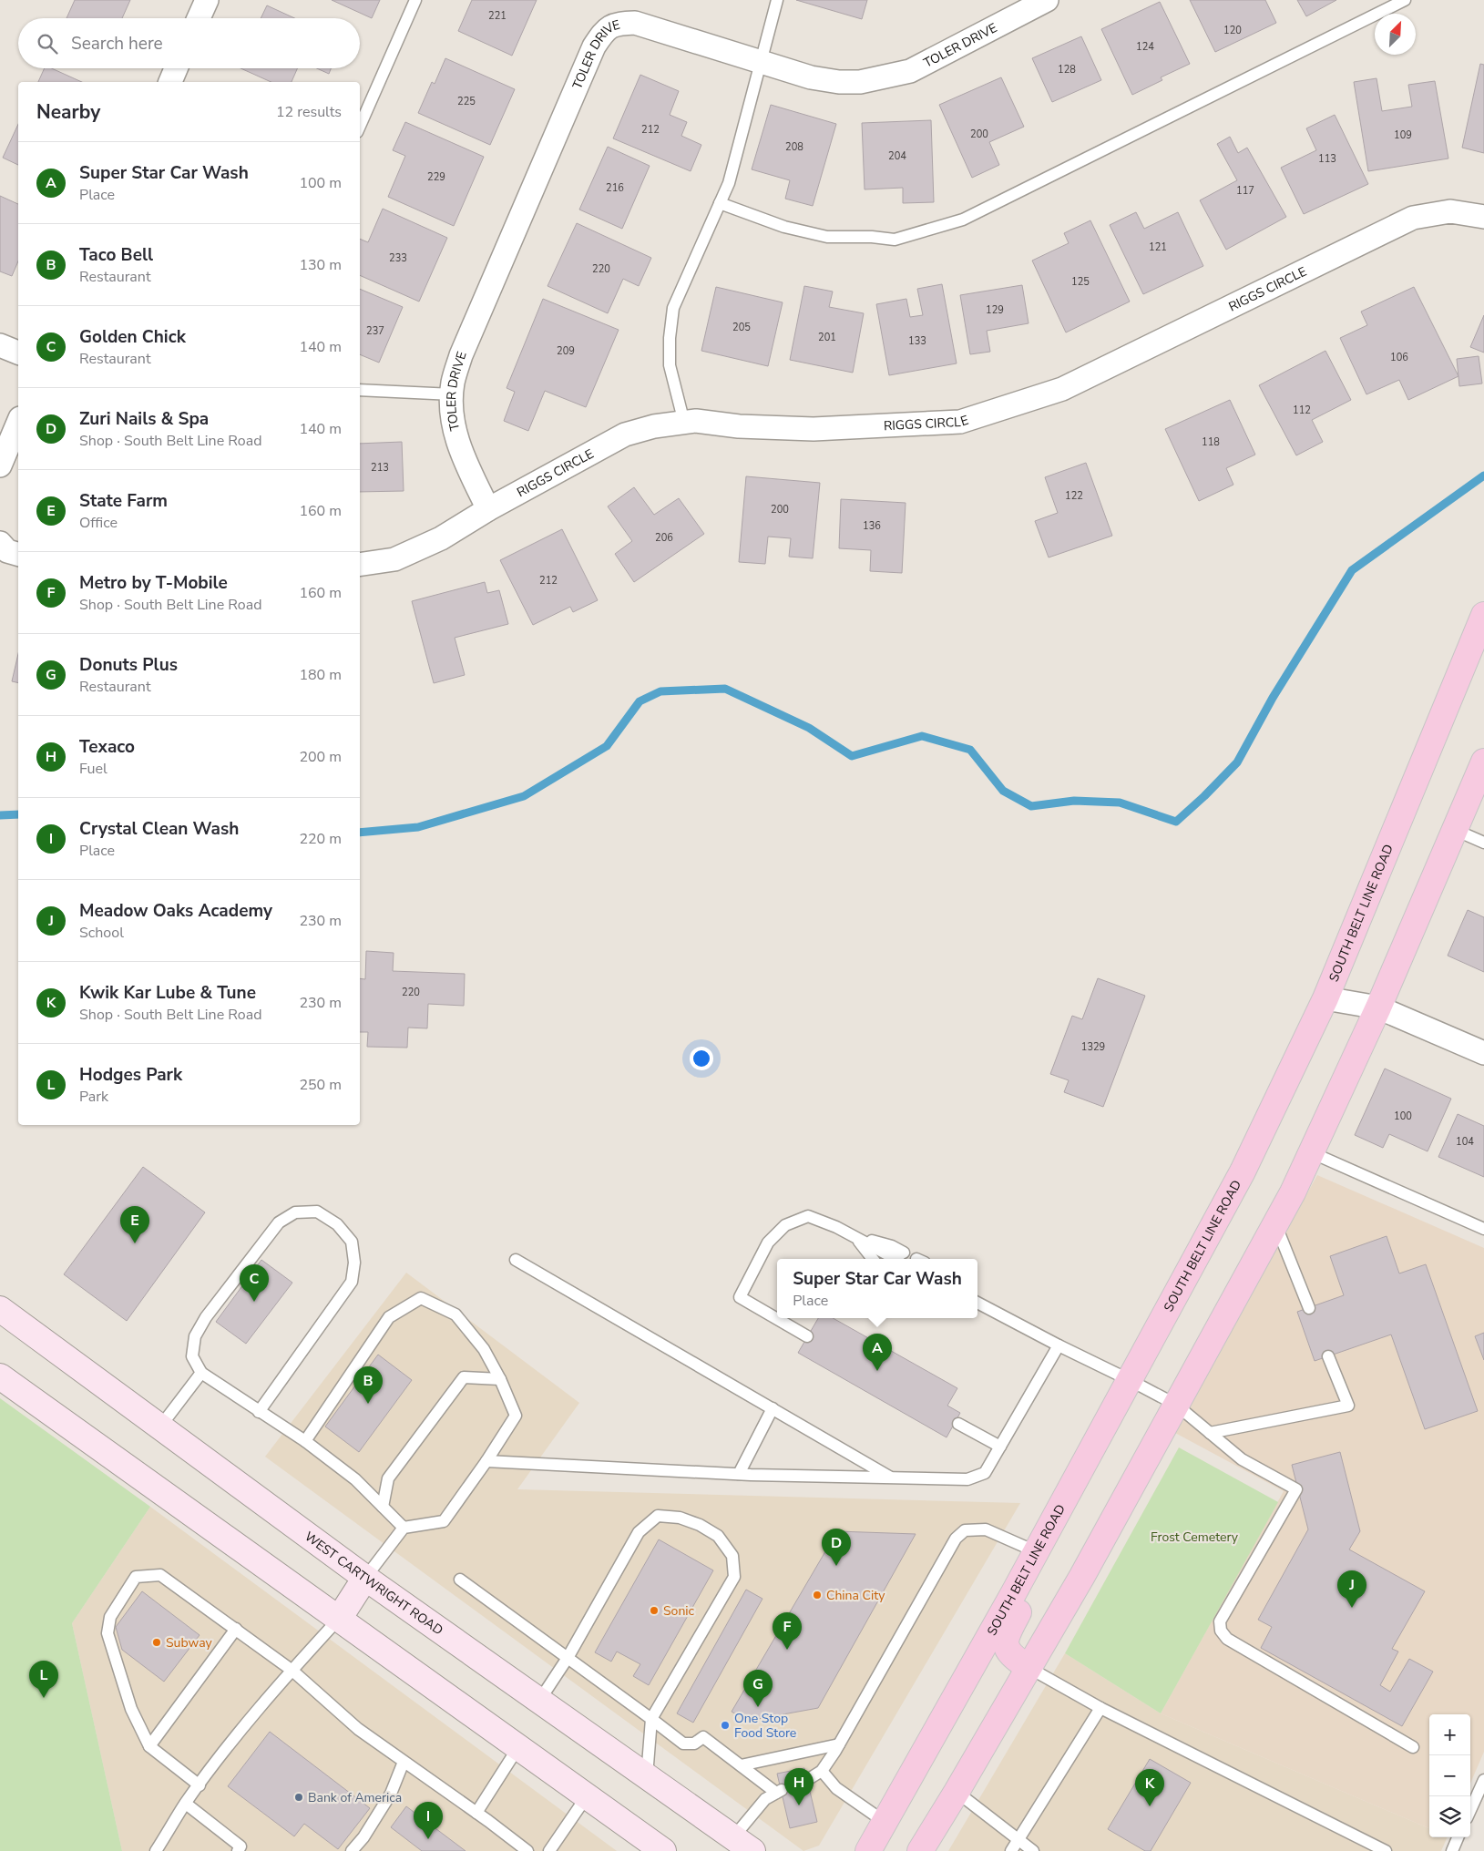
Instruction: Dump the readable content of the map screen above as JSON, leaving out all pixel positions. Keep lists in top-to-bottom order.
{
  "streets": {
    "main road": ["SOUTH BELT LINE ROAD", "WEST CARTWRIGHT ROAD"],
    "street": ["TOLER DRIVE", "RIGGS CIRCLE"]
  },
  "crossings": [
    ["TOLER DRIVE", "RIGGS CIRCLE"]
  ],
  "parks": ["Frost Cemetery"],
  "places": [
    "China City",
    "Sonic",
    "Subway",
    "One Stop Food Store",
    "Bank of America"
  ],
  "house_numbers": [
    "221",
    "120",
    "124",
    "128",
    "225",
    "212",
    "200",
    "109",
    "208",
    "204",
    "113",
    "229",
    "216",
    "117",
    "121",
    "233",
    "220",
    "125",
    "129",
    "205",
    "237",
    "201",
    "133",
    "209",
    "106",
    "112",
    "118",
    "213",
    "122",
    "200",
    "136",
    "206",
    "212",
    "220",
    "1329",
    "100",
    "104"
  ],
  "north": "top right",
  "page": {
    "search": "Search here",
    "heading": ["Nearby", "12 results"],
    "list": [
      {
        "mark": "A",
        "name": "Super Star Car Wash",
        "note": "Place",
        "value": "100 m"
      },
      {
        "mark": "B",
        "name": "Taco Bell",
        "note": "Restaurant",
        "value": "130 m"
      },
      {
        "mark": "C",
        "name": "Golden Chick",
        "note": "Restaurant",
        "value": "140 m"
      },
      {
        "mark": "D",
        "name": "Zuri Nails & Spa",
        "note": "Shop · South Belt Line Road",
        "value": "140 m"
      },
      {
        "mark": "E",
        "name": "State Farm",
        "note": "Office",
        "value": "160 m"
      },
      {
        "mark": "F",
        "name": "Metro by T-Mobile",
        "note": "Shop · South Belt Line Road",
        "value": "160 m"
      },
      {
        "mark": "G",
        "name": "Donuts Plus",
        "note": "Restaurant",
        "value": "180 m"
      },
      {
        "mark": "H",
        "name": "Texaco",
        "note": "Fuel",
        "value": "200 m"
      },
      {
        "mark": "I",
        "name": "Crystal Clean Wash",
        "note": "Place",
        "value": "220 m"
      },
      {
        "mark": "J",
        "name": "Meadow Oaks Academy",
        "note": "School",
        "value": "230 m"
      },
      {
        "mark": "K",
        "name": "Kwik Kar Lube & Tune",
        "note": "Shop · South Belt Line Road",
        "value": "230 m"
      },
      {
        "mark": "L",
        "name": "Hodges Park",
        "note": "Park",
        "value": "250 m"
      }
    ],
    "pins": [
      "E",
      "C",
      "A",
      "B",
      "D",
      "J",
      "F",
      "L",
      "G",
      "H",
      "K",
      "I"
    ],
    "popup": ["Super Star Car Wash", "Place"],
    "map_buttons": ["+", "−"]
  }
}
